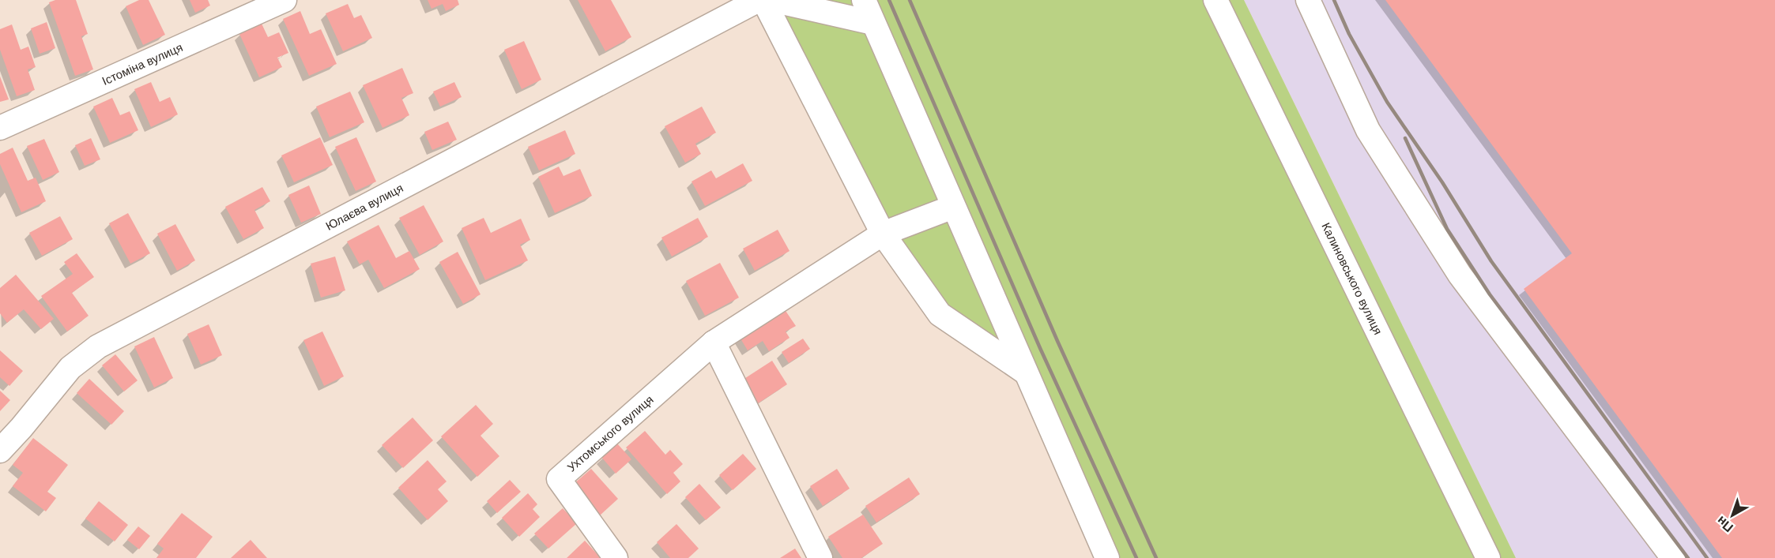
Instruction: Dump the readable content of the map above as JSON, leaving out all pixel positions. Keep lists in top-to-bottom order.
{
  "streets": {
    "street": [
      "Істоміна вулиця",
      "Юлаєва вулиця",
      "Калиновського вулиця",
      "Ухтомського вулиця"
    ]
  },
  "north": "bottom left"
}
